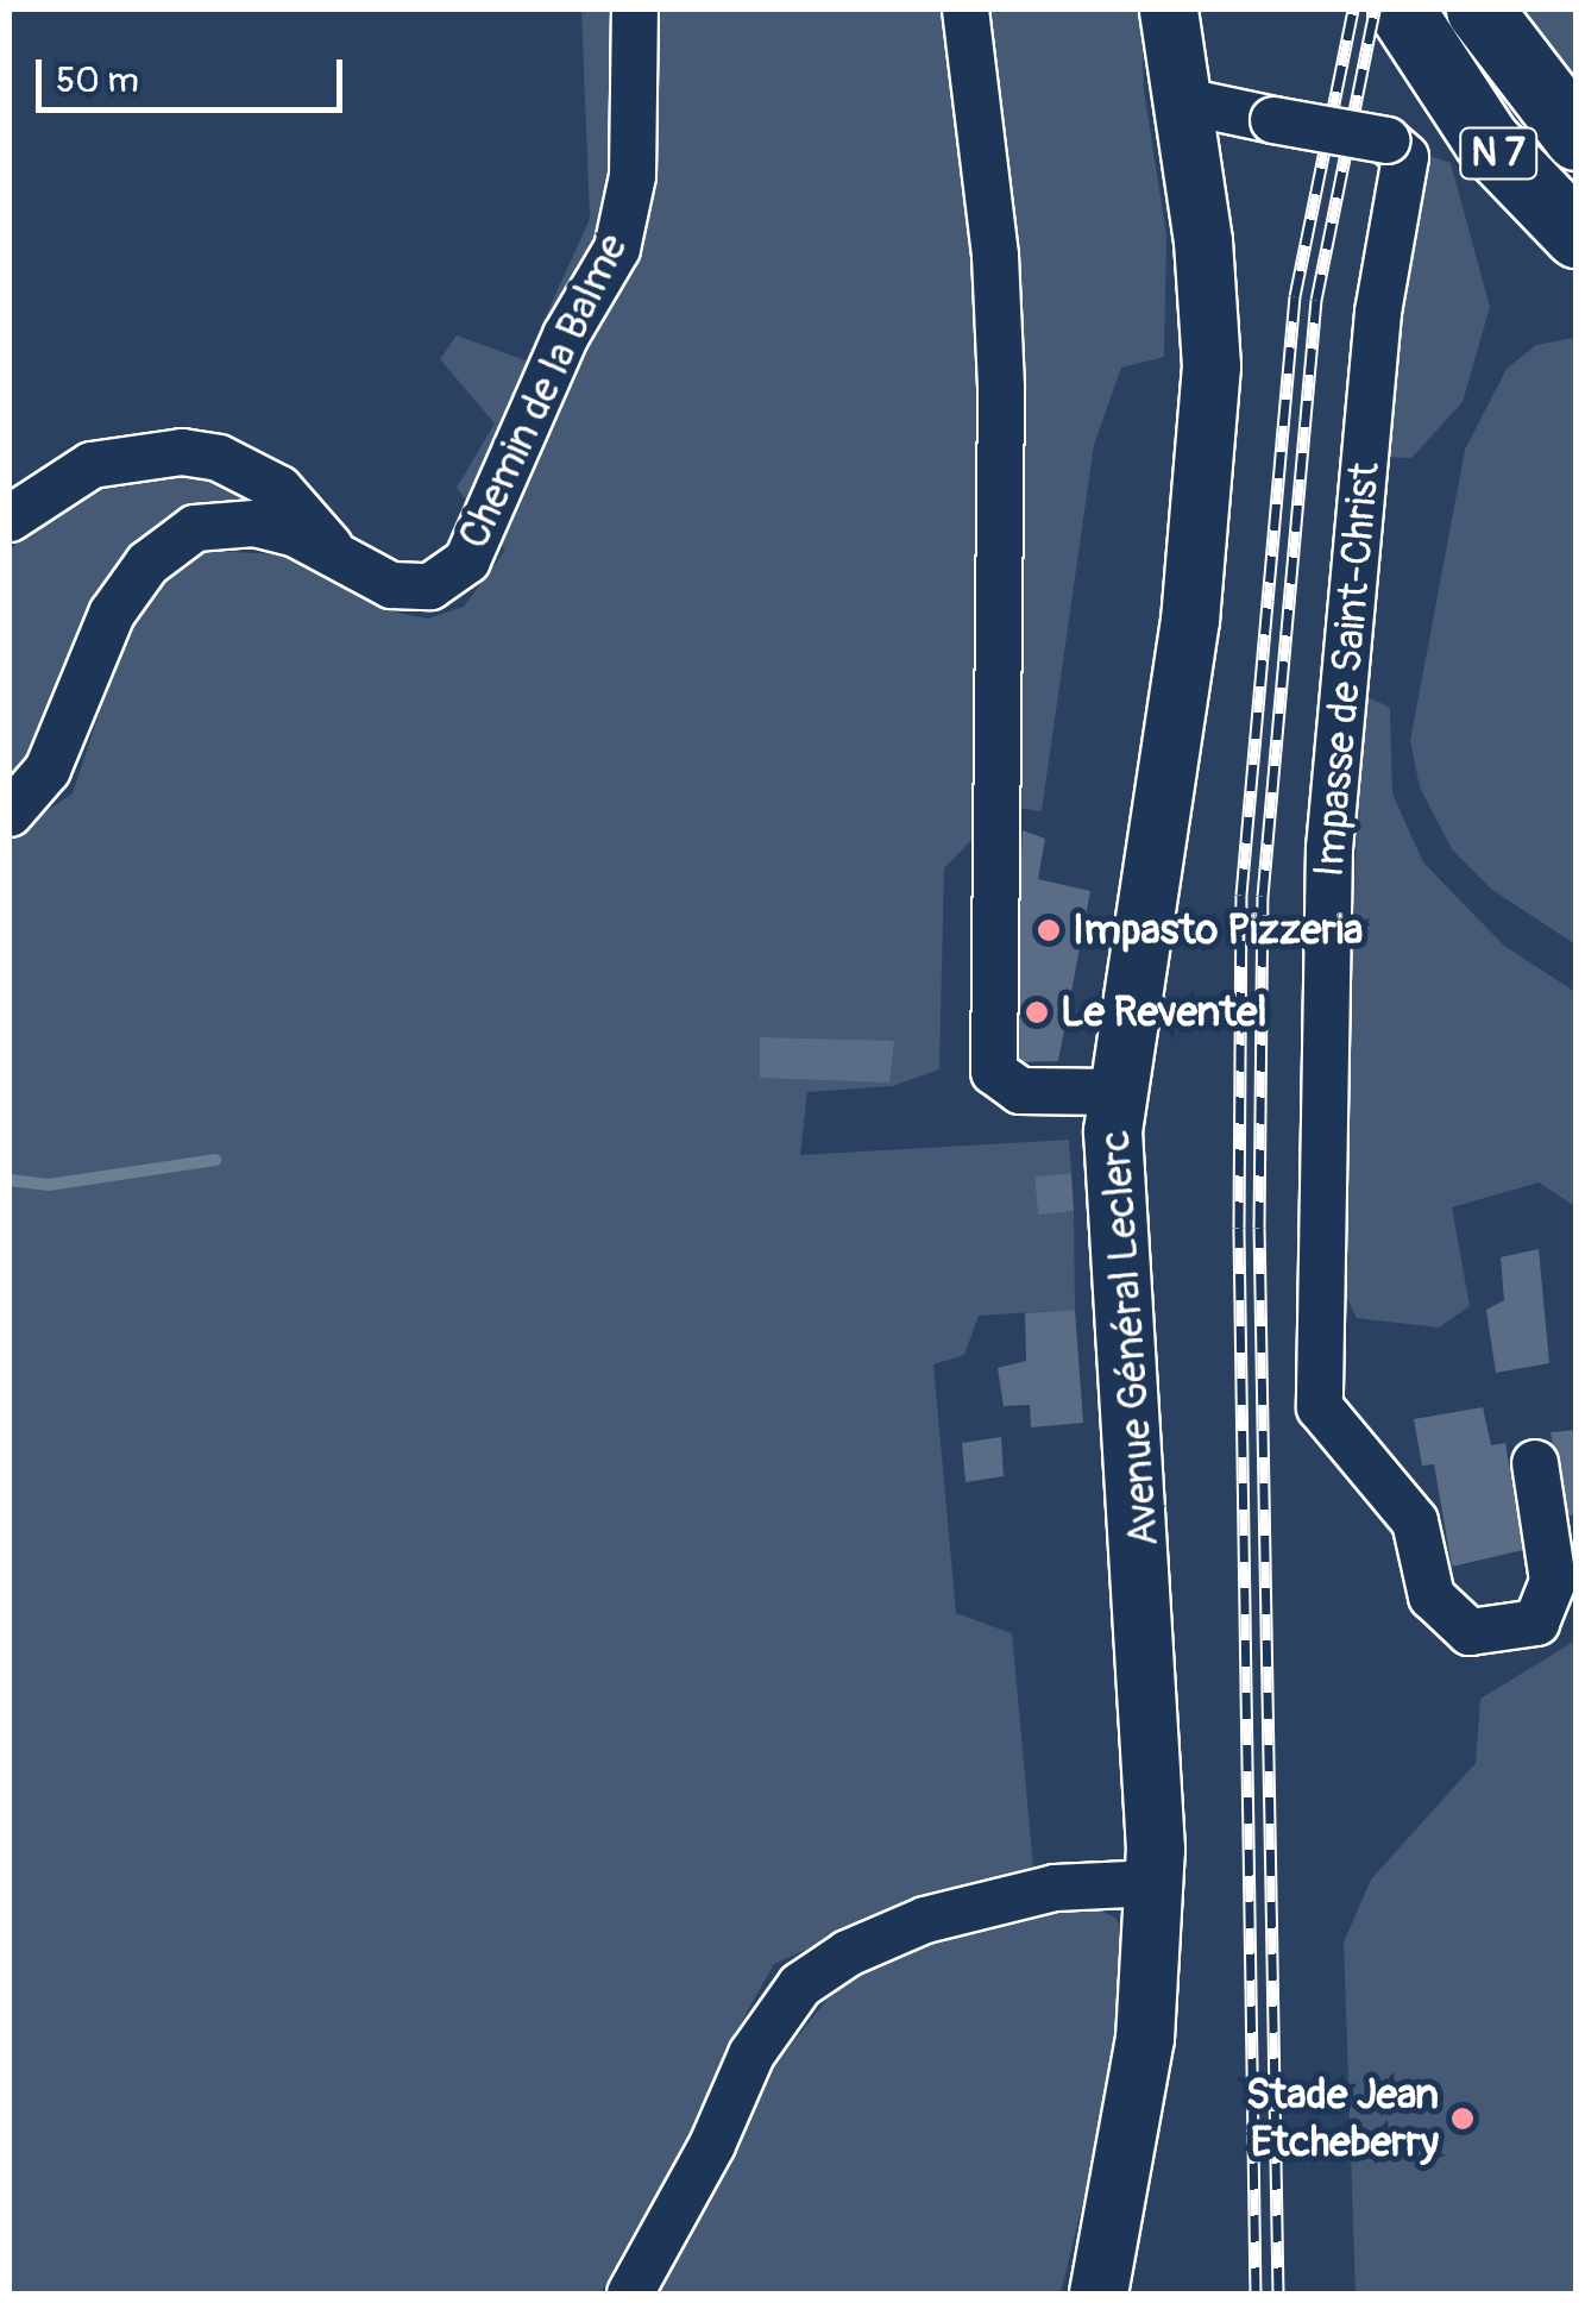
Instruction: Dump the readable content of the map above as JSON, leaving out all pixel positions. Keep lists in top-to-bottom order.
{
  "streets": {
    "highway": ["N 7"],
    "main road": ["Avenue Général Leclerc"],
    "street": ["Chemin de la Balme", "Impasse de Saint-Christ"]
  },
  "crossings": [
    ["Impasse de Saint-Christ", "Avenue Général Leclerc"]
  ],
  "places": ["Impasto Pizzeria", "Le Reventel", "Stade Jean Etcheberry"],
  "scale_bar": "50 m"
}
